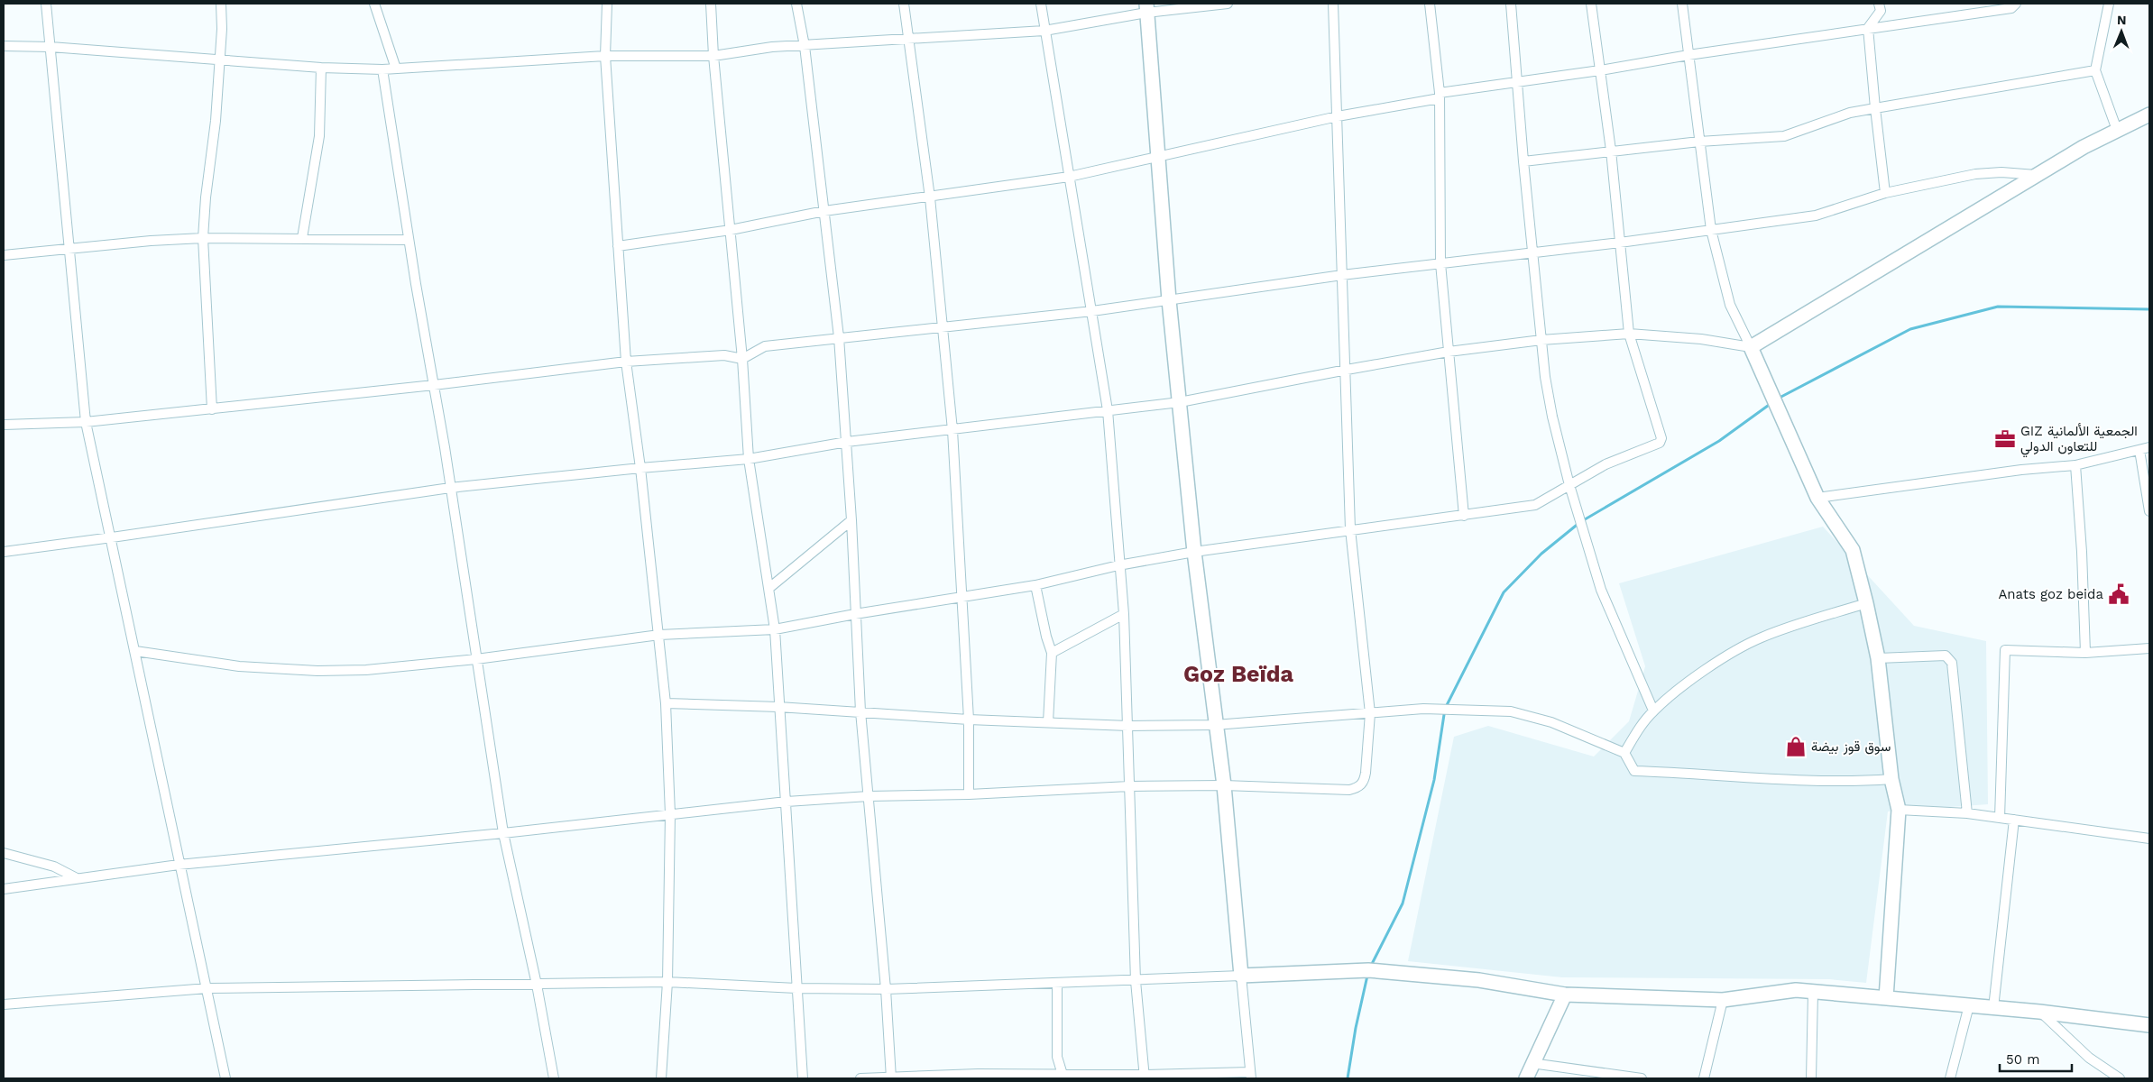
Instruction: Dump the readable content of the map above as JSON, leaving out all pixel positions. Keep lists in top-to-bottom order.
{
  "districts": ["Goz Beïda"],
  "places": {
    "office": ["GIZ الجمعية الألمانية للتعاون الدولي"],
    "public building": ["Anats goz beida"],
    "shop": ["سوق قوز بيضة"]
  },
  "scale_bar": "50 m",
  "north": "top"
}
